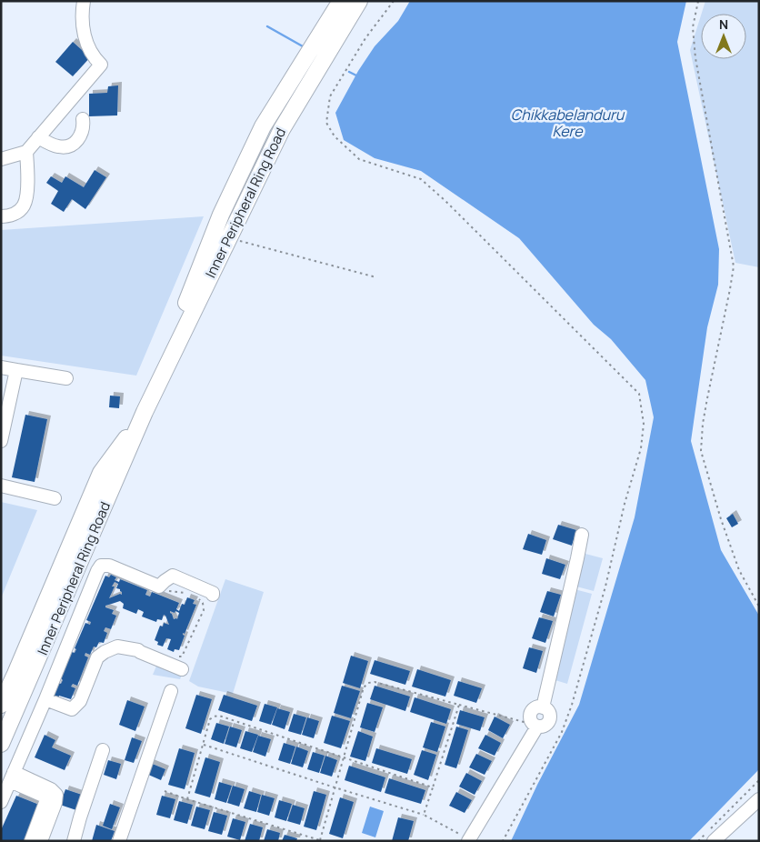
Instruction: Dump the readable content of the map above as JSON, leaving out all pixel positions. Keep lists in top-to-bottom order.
{
  "streets": {
    "main road": ["Inner Peripheral Ring Road"]
  },
  "water": ["Chikkabelanduru Kere"],
  "north": "top"
}
